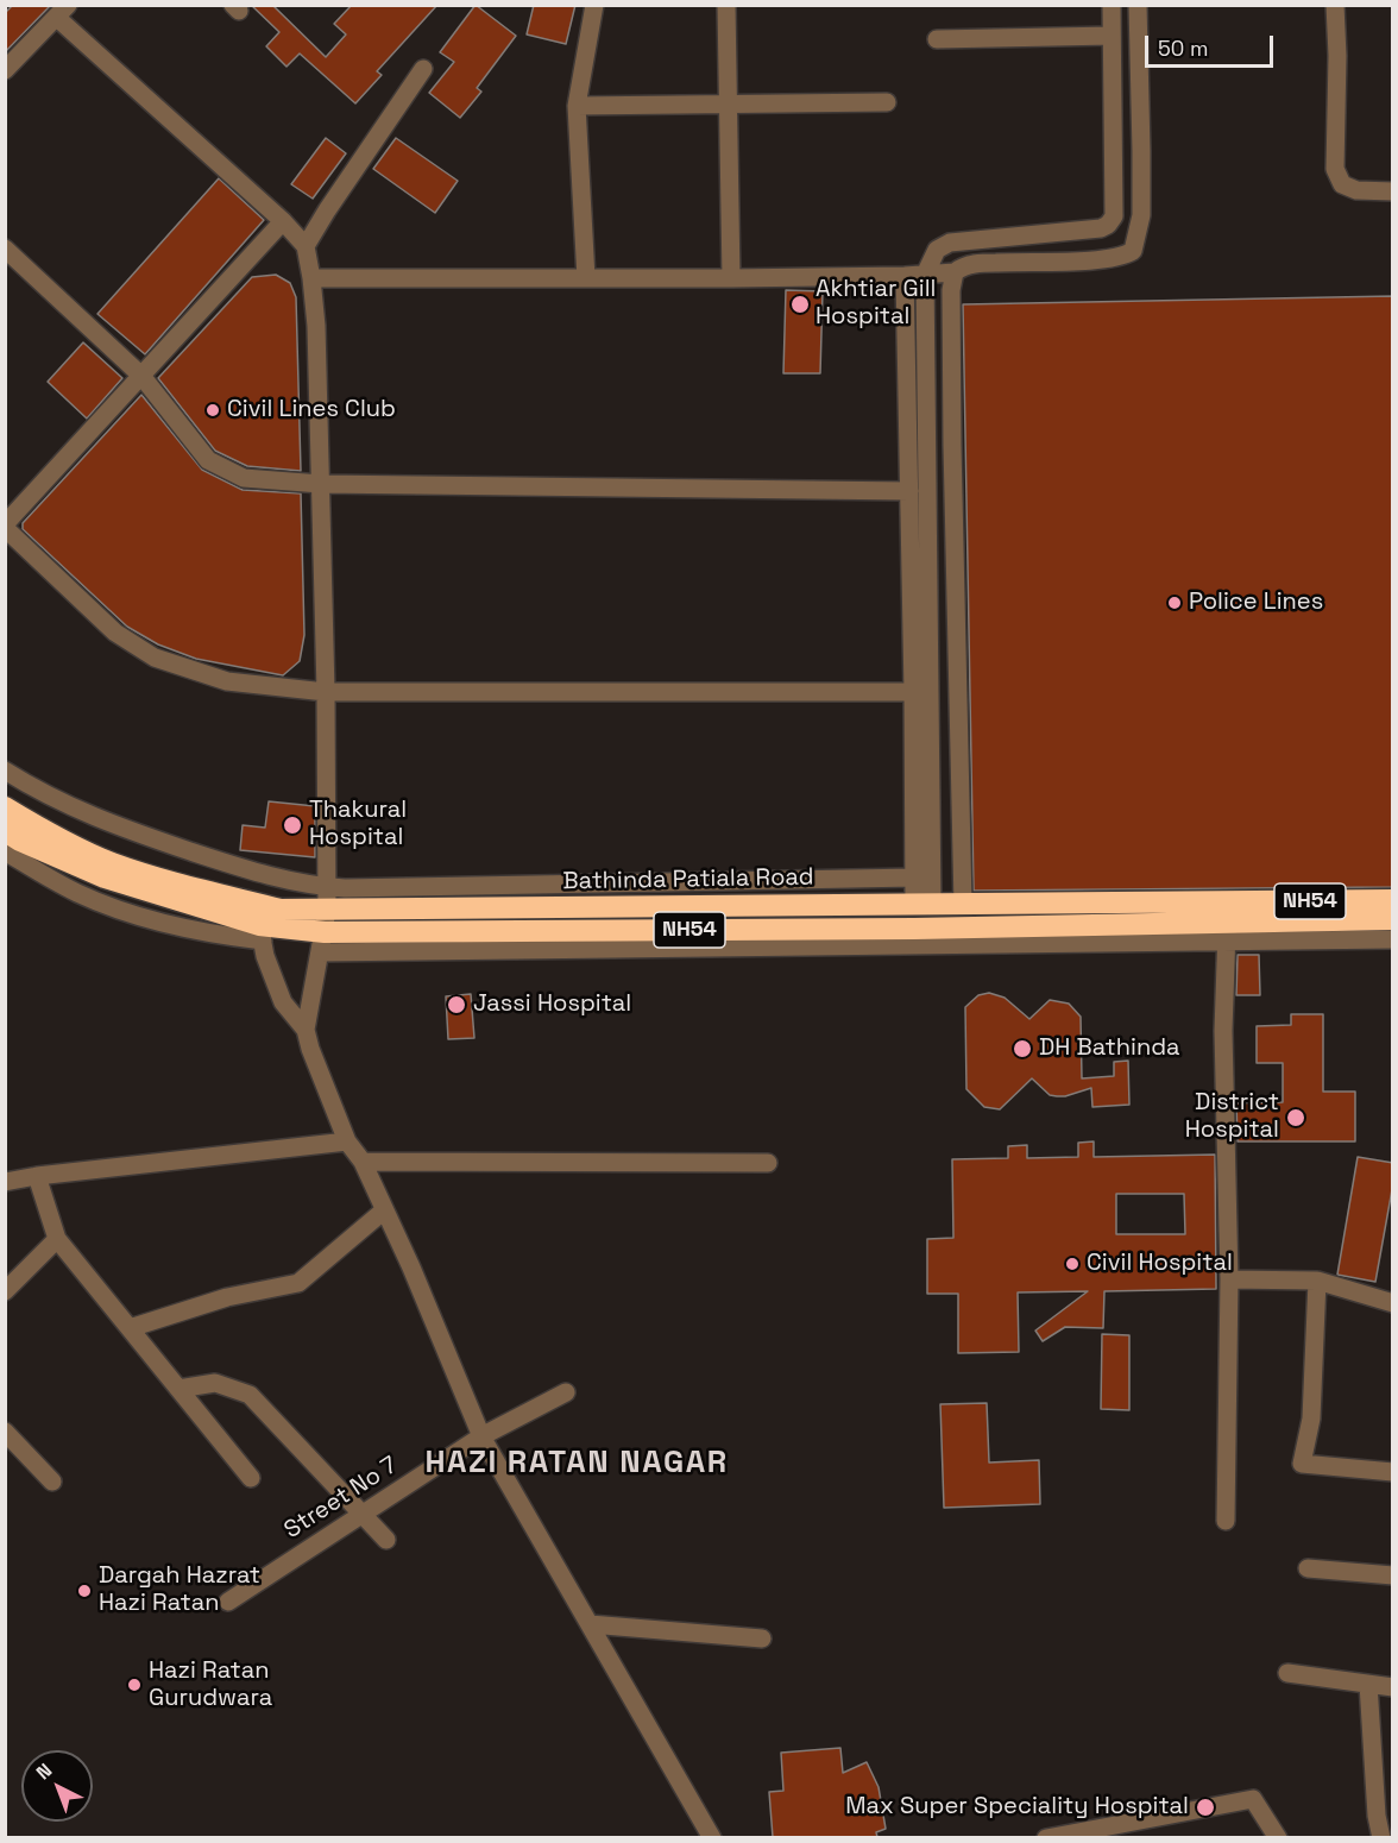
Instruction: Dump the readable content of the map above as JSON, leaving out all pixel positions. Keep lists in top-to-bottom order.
{
  "streets": {
    "highway": ["Bathinda Patiala Road", "NH54"],
    "street": ["Street No 7"]
  },
  "crossings": [
    ["Bathinda Patiala Road", "NH54"]
  ],
  "districts": ["HAZI RATAN NAGAR"],
  "places": [
    "Akhtiar Gill Hospital",
    "Civil Lines Club",
    "Police Lines",
    "Thakural Hospital",
    "Jassi Hospital",
    "DH Bathinda",
    "District Hospital",
    "Civil Hospital",
    "Dargah Hazrat Hazi Ratan",
    "Hazi Ratan Gurudwara",
    "Max Super Speciality Hospital"
  ],
  "scale_bar": "50 m",
  "north": "top left"
}
